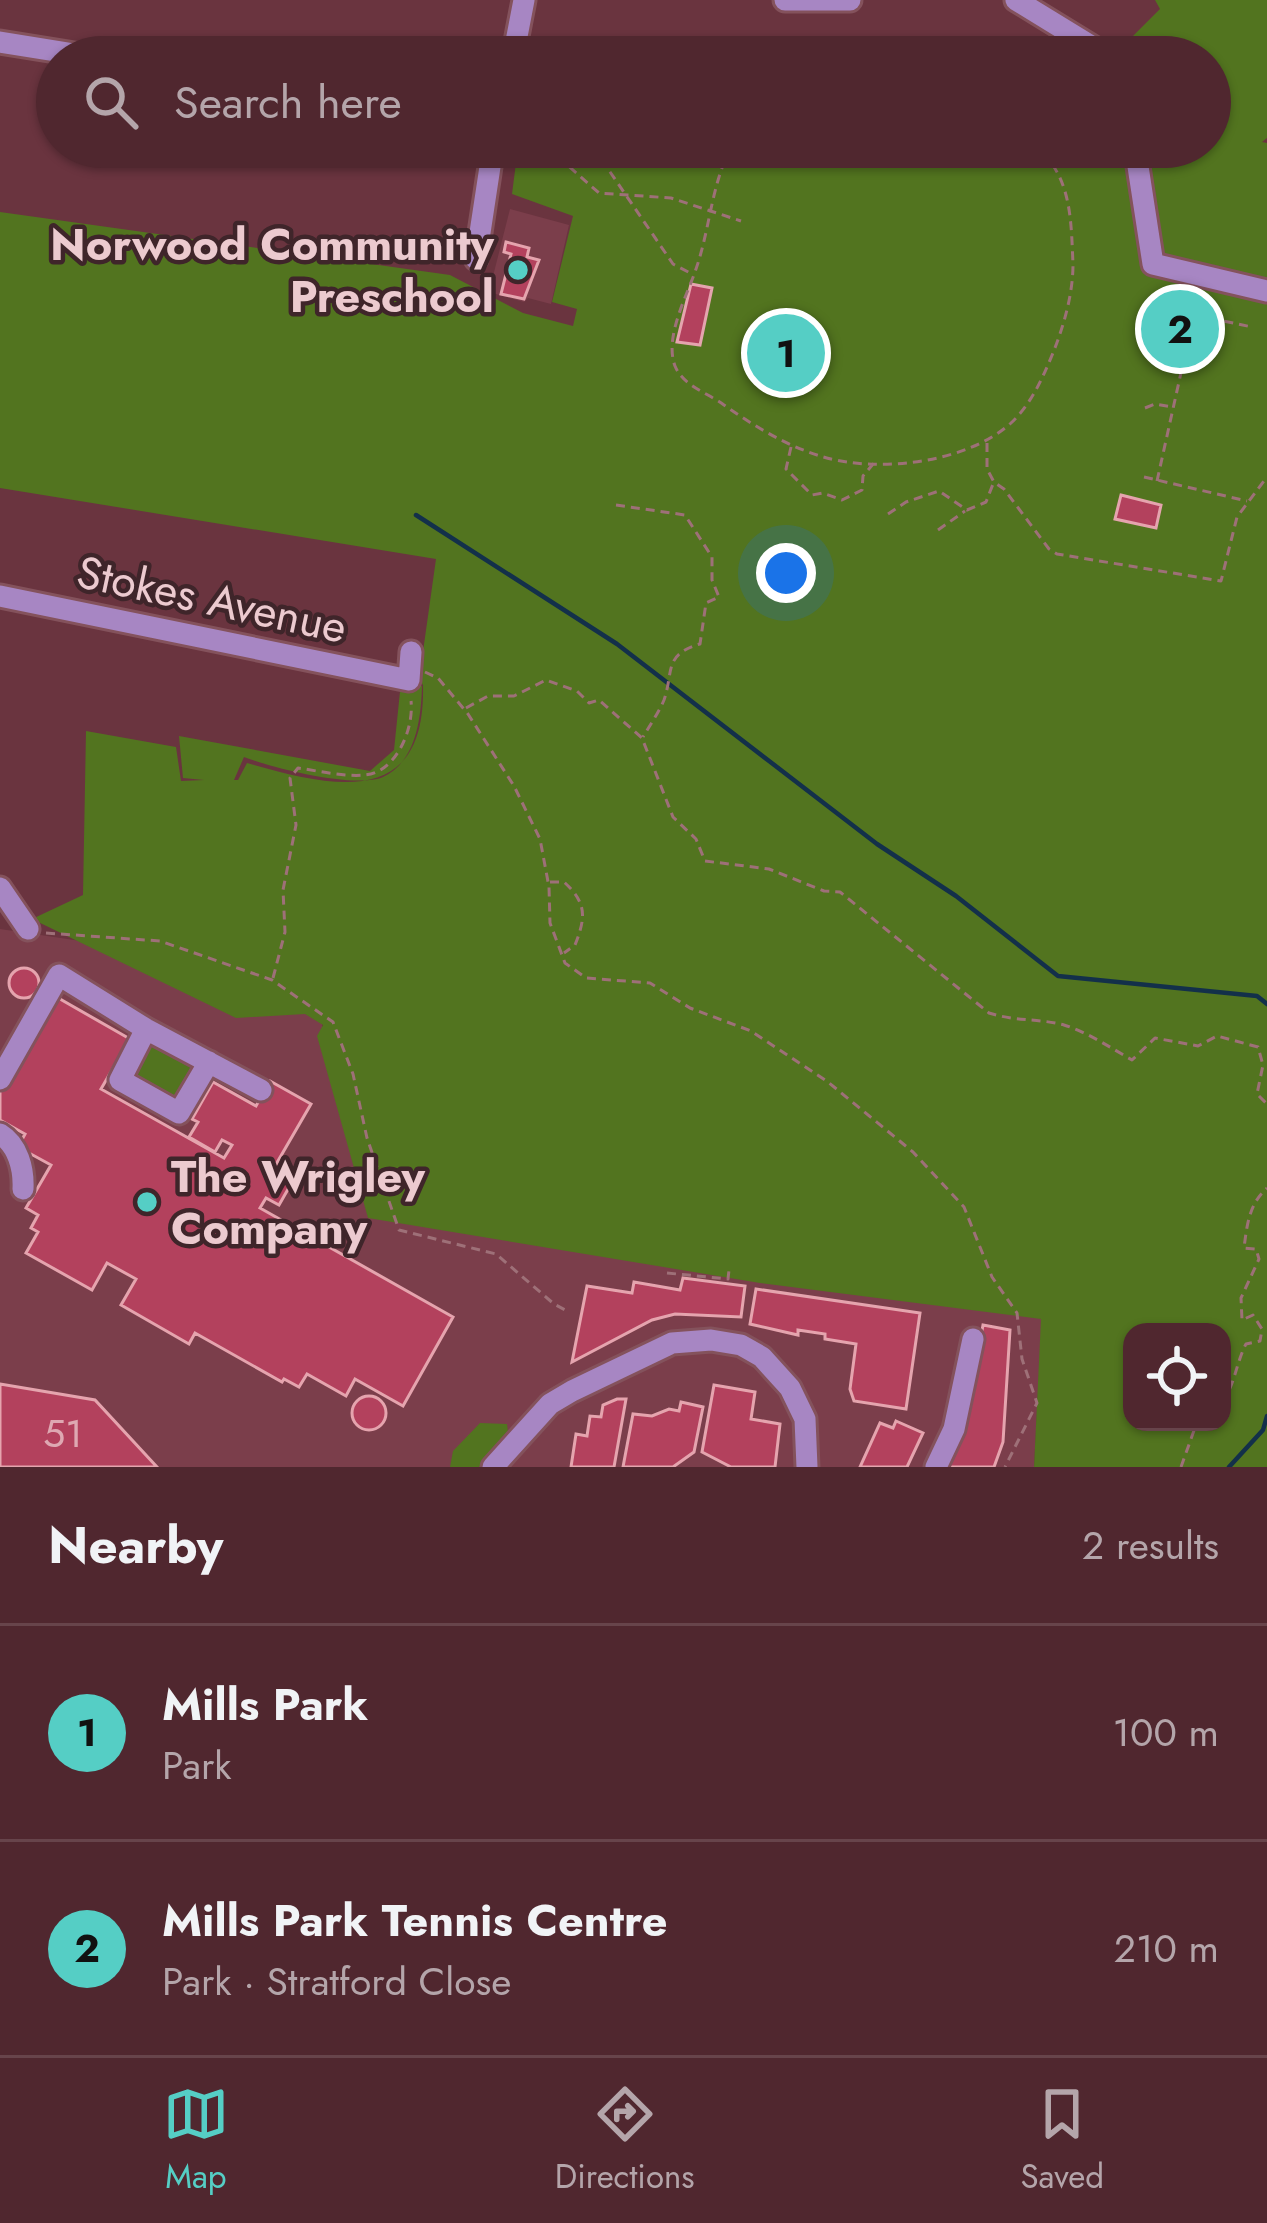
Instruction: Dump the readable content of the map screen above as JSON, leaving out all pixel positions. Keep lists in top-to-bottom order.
{
  "streets": {
    "street": ["Stokes Avenue"]
  },
  "places": ["Norwood Community Preschool", "The Wrigley Company"],
  "house_numbers": ["51"],
  "page": {
    "search": "Search here",
    "pins": ["2", "1"],
    "heading": ["Nearby", "2 results"],
    "list": [
      {
        "mark": "1",
        "name": "Mills Park",
        "note": "Park",
        "value": "100 m"
      },
      {
        "mark": "2",
        "name": "Mills Park Tennis Centre",
        "note": "Park · Stratford Close",
        "value": "210 m"
      }
    ],
    "nav": ["Map", "Directions", "Saved"]
  }
}
